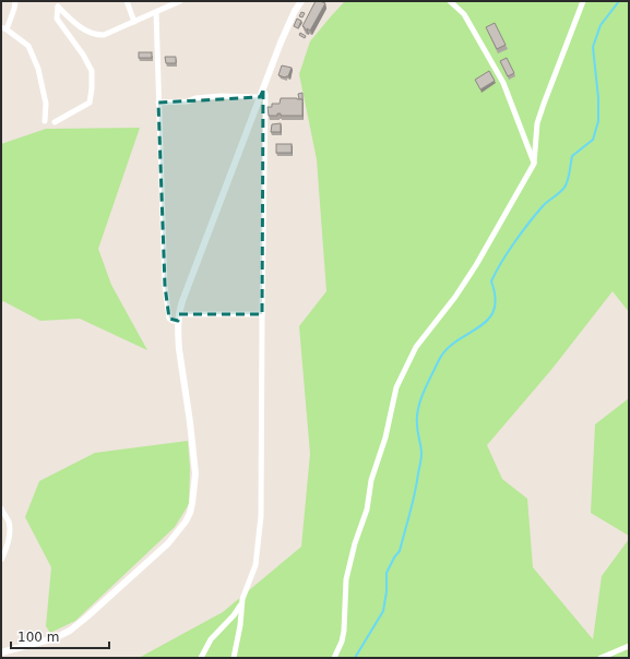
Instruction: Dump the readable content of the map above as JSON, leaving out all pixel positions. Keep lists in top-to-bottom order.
{
  "scale_bar": "100 m"
}
